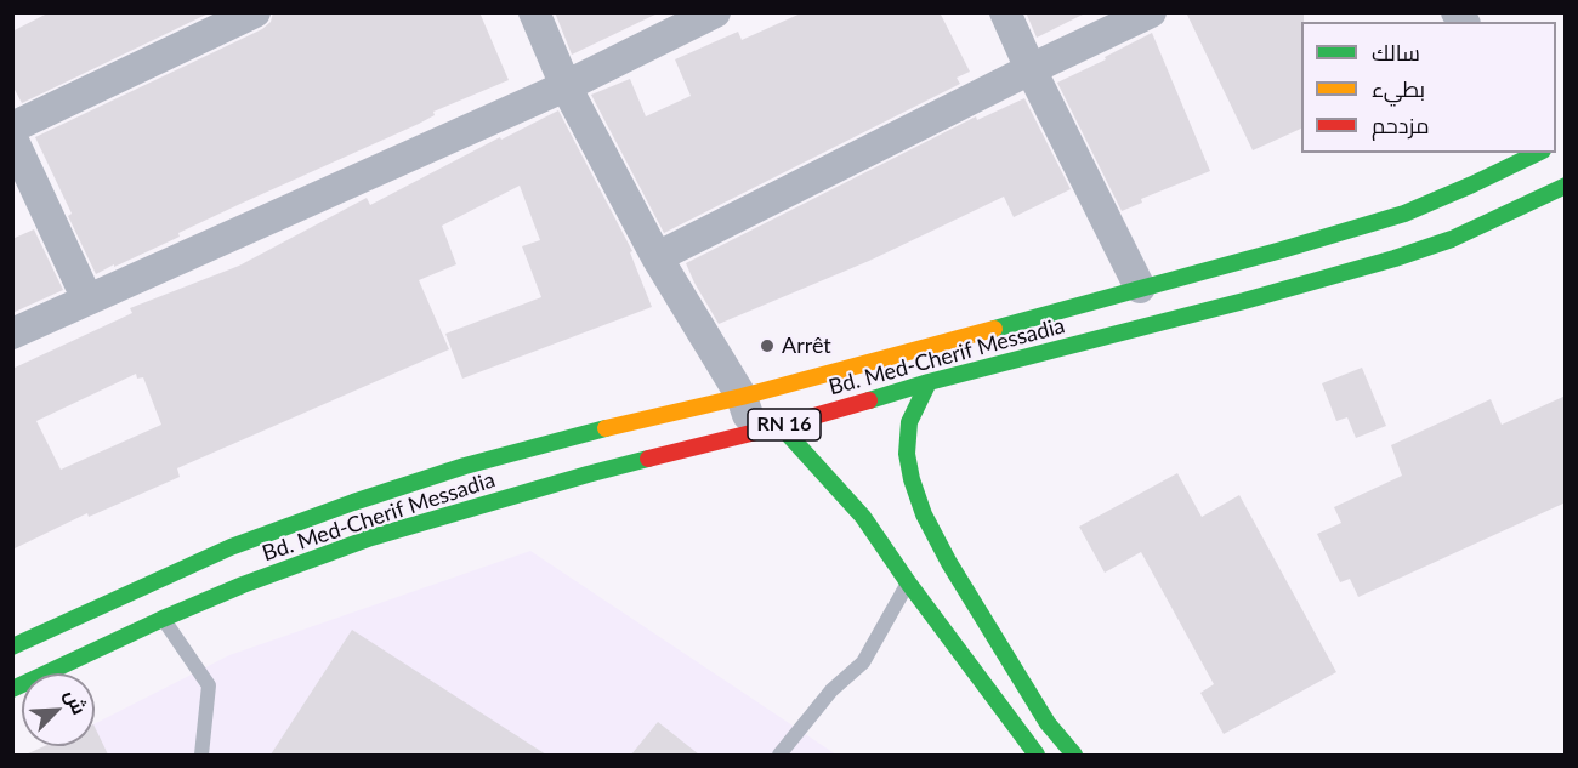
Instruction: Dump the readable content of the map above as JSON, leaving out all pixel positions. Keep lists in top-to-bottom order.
{
  "streets": {
    "main road": ["Bd. Med-Cherif Messadia", "RN 16"]
  },
  "places": ["Arrêt"],
  "legend": ["سالك", "بطيء", "مزدحم"],
  "north": "top right"
}
